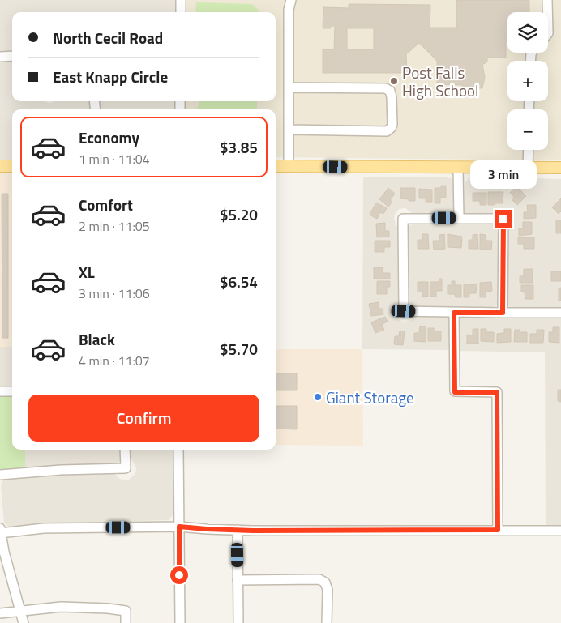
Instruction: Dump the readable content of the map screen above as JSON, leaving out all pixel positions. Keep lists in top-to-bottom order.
{
  "places": ["Post Falls High School", "Giant Storage"],
  "page": {
    "map_buttons": ["+", "−"],
    "banner": ["North Cecil Road", "East Knapp Circle"],
    "list": [
      {
        "name": "Economy",
        "note": "1 min · 11:04",
        "value": "$3.85"
      },
      {
        "name": "Comfort",
        "note": "2 min · 11:05",
        "value": "$5.20"
      },
      {
        "name": "XL",
        "note": "3 min · 11:06",
        "value": "$6.54"
      },
      {
        "name": "Black",
        "note": "4 min · 11:07",
        "value": "$5.70"
      }
    ],
    "bubble": "3 min",
    "buttons": "Confirm"
  }
}
